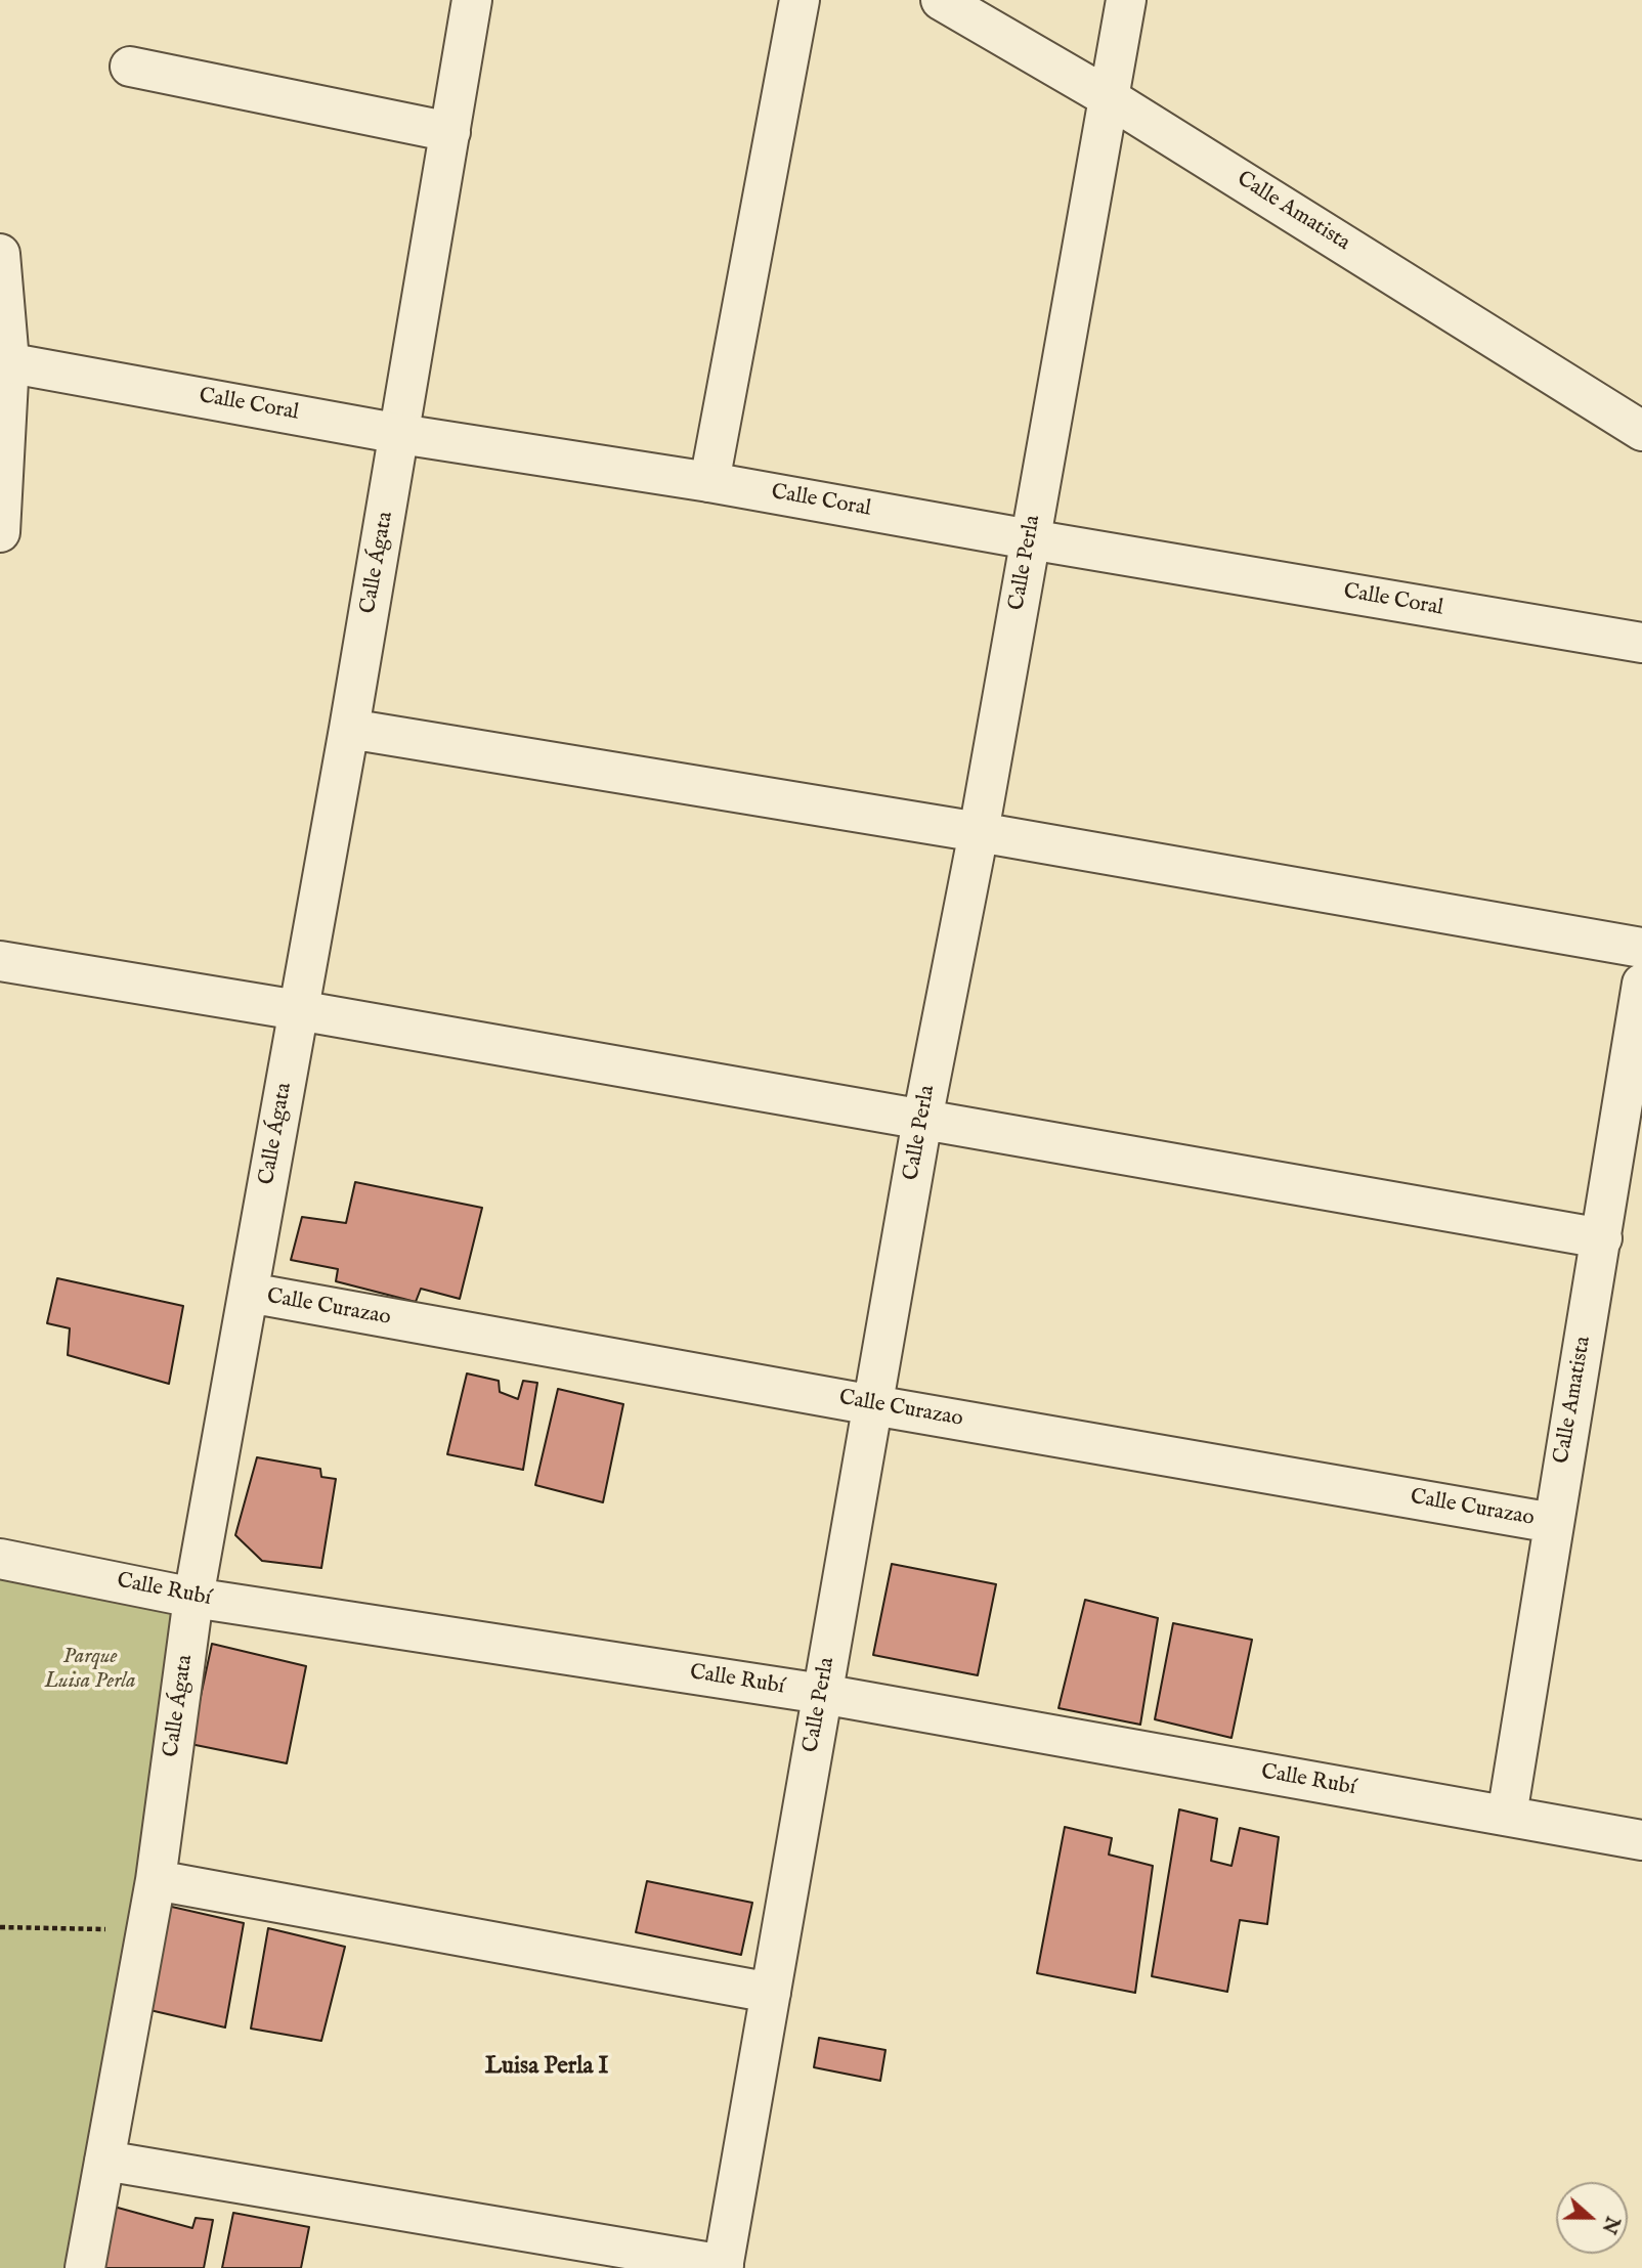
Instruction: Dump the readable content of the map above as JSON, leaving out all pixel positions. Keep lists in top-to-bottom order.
{
  "streets": {
    "street": [
      "Calle Amatista",
      "Calle Coral",
      "Calle Ágata",
      "Calle Perla",
      "Calle Curazao",
      "Calle Rubí"
    ]
  },
  "crossings": [
    ["Calle Amatista", "Calle Perla"],
    ["Calle Amatista", "Calle Curazao"],
    ["Calle Amatista", "Calle Rubí"],
    ["Calle Coral", "Calle Ágata"],
    ["Calle Coral", "Calle Perla"],
    ["Calle Ágata", "Calle Curazao"],
    ["Calle Ágata", "Calle Rubí"],
    ["Calle Perla", "Calle Curazao"],
    ["Calle Perla", "Calle Rubí"]
  ],
  "districts": ["Luisa Perla I"],
  "parks": ["Parque Luisa Perla"],
  "north": "right"
}
